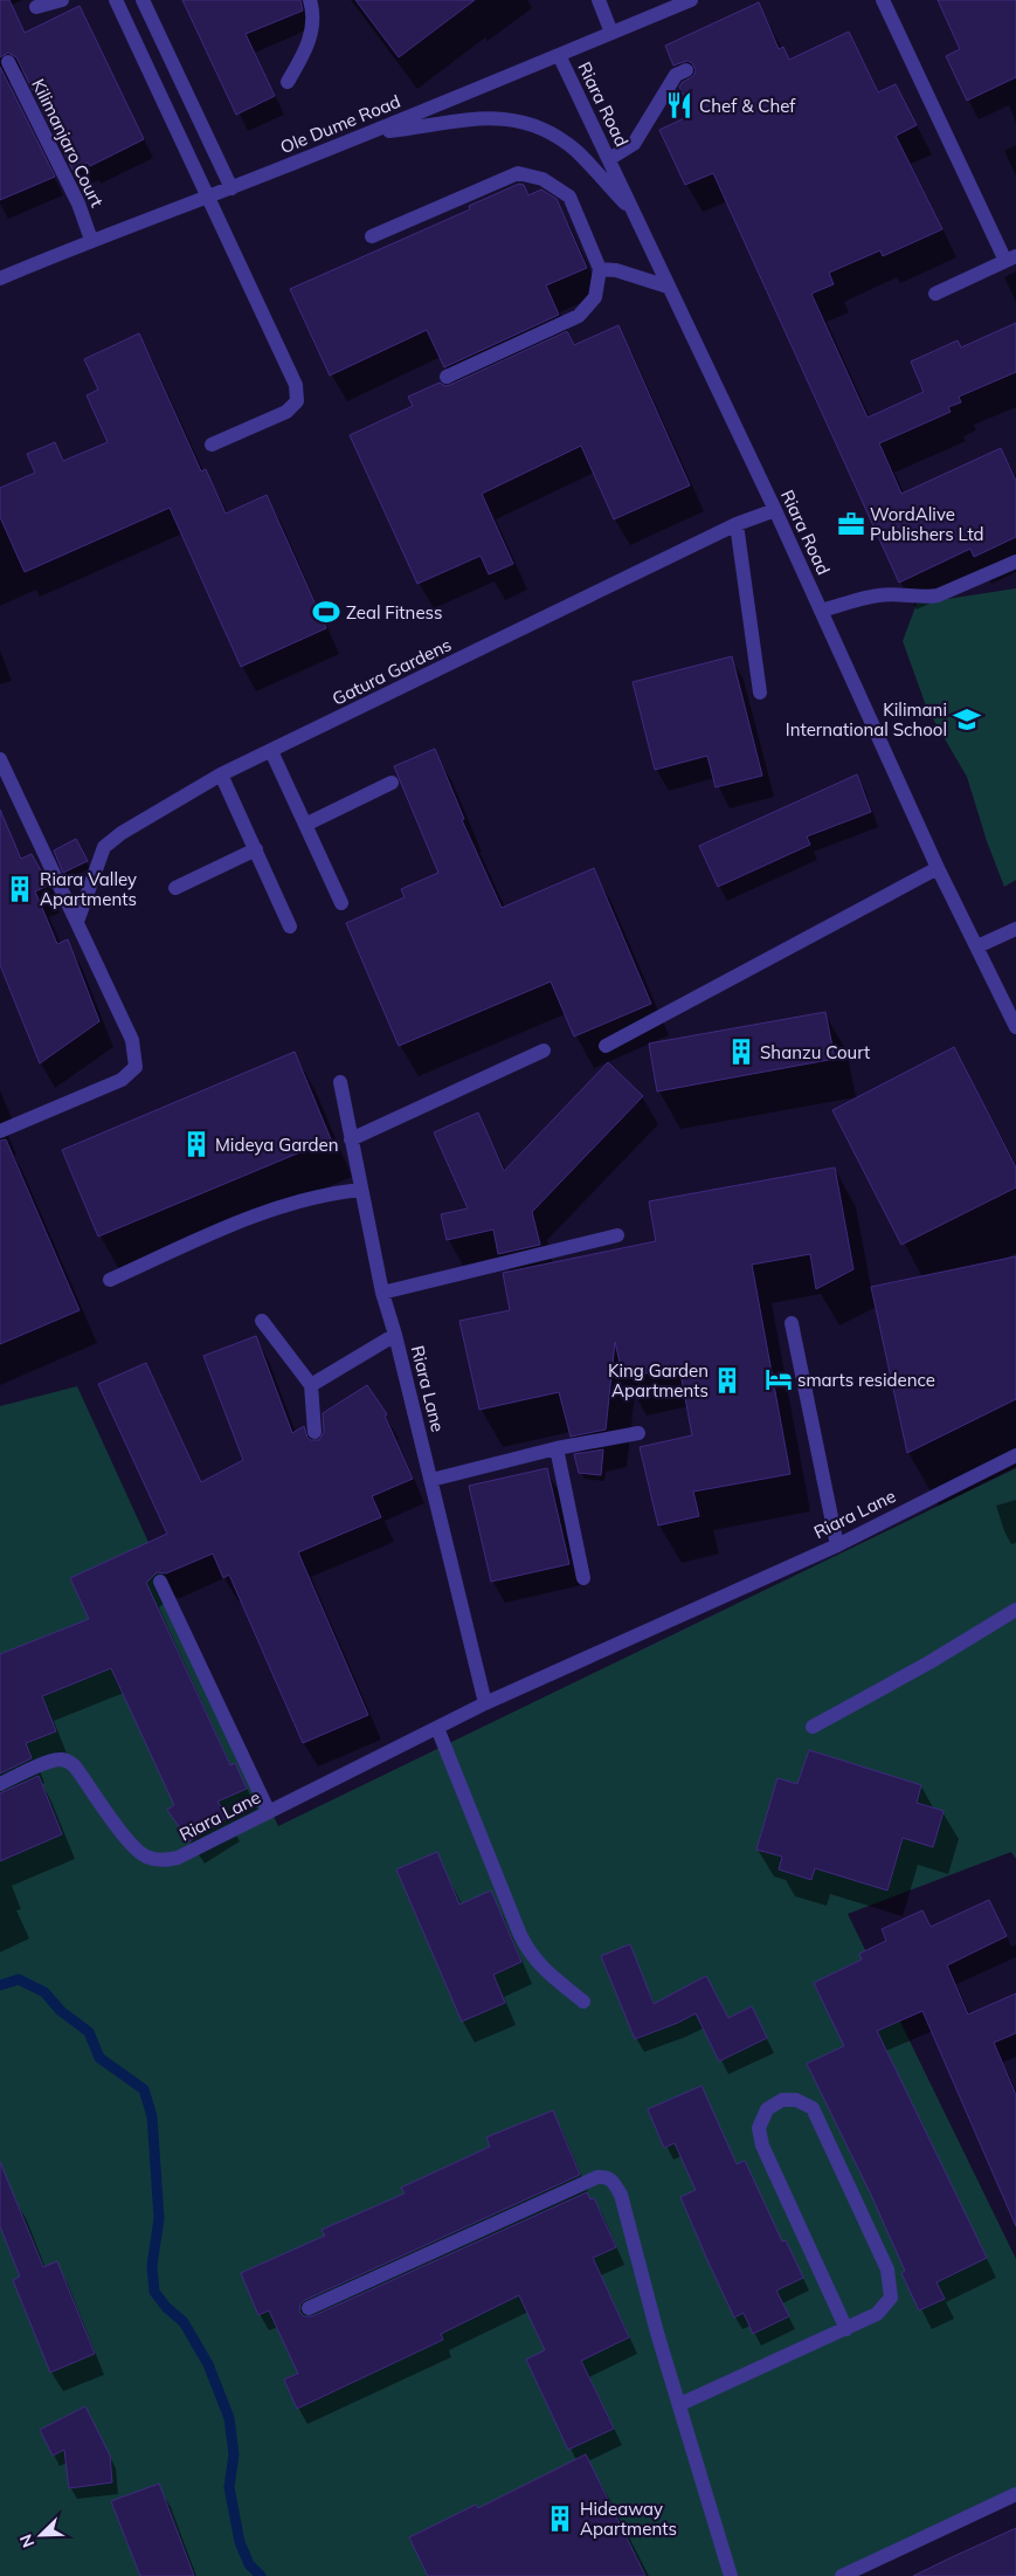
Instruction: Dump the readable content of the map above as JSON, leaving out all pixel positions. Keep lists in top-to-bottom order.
{
  "streets": {
    "street": [
      "Riara Road",
      "Ole Dume Road",
      "Kilimanjaro Court",
      "Gatura Gardens",
      "Riara Lane"
    ]
  },
  "crossings": [
    ["Riara Road", "Ole Dume Road"],
    ["Riara Road", "Gatura Gardens"],
    ["Ole Dume Road", "Kilimanjaro Court"]
  ],
  "places": {
    "restaurant": ["Chef & Chef"],
    "office": ["WordAlive Publishers Ltd"],
    "sports": ["Zeal Fitness"],
    "school or university": ["Kilimani International School"],
    "building": [
      "Riara Valley Apartments",
      "Shanzu Court",
      "Mideya Garden",
      "King Garden Apartments",
      "Hideaway Apartments"
    ],
    "hotel": ["smarts residence"]
  },
  "north": "bottom left"
}
